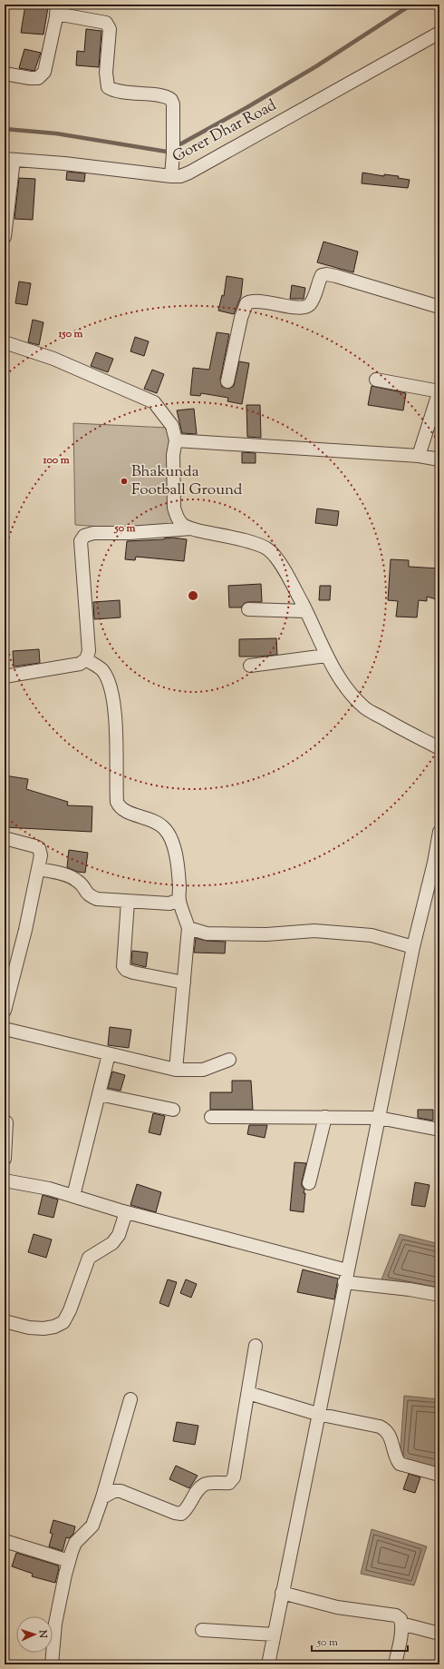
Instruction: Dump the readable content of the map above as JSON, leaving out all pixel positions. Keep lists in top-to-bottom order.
{
  "streets": {
    "street": ["Gorer Dhar Road"]
  },
  "places": ["Bhakunda Football Ground"],
  "scale_bar": "50 m",
  "north": "right",
  "rings": ["150 m", "100 m", "50 m"]
}
